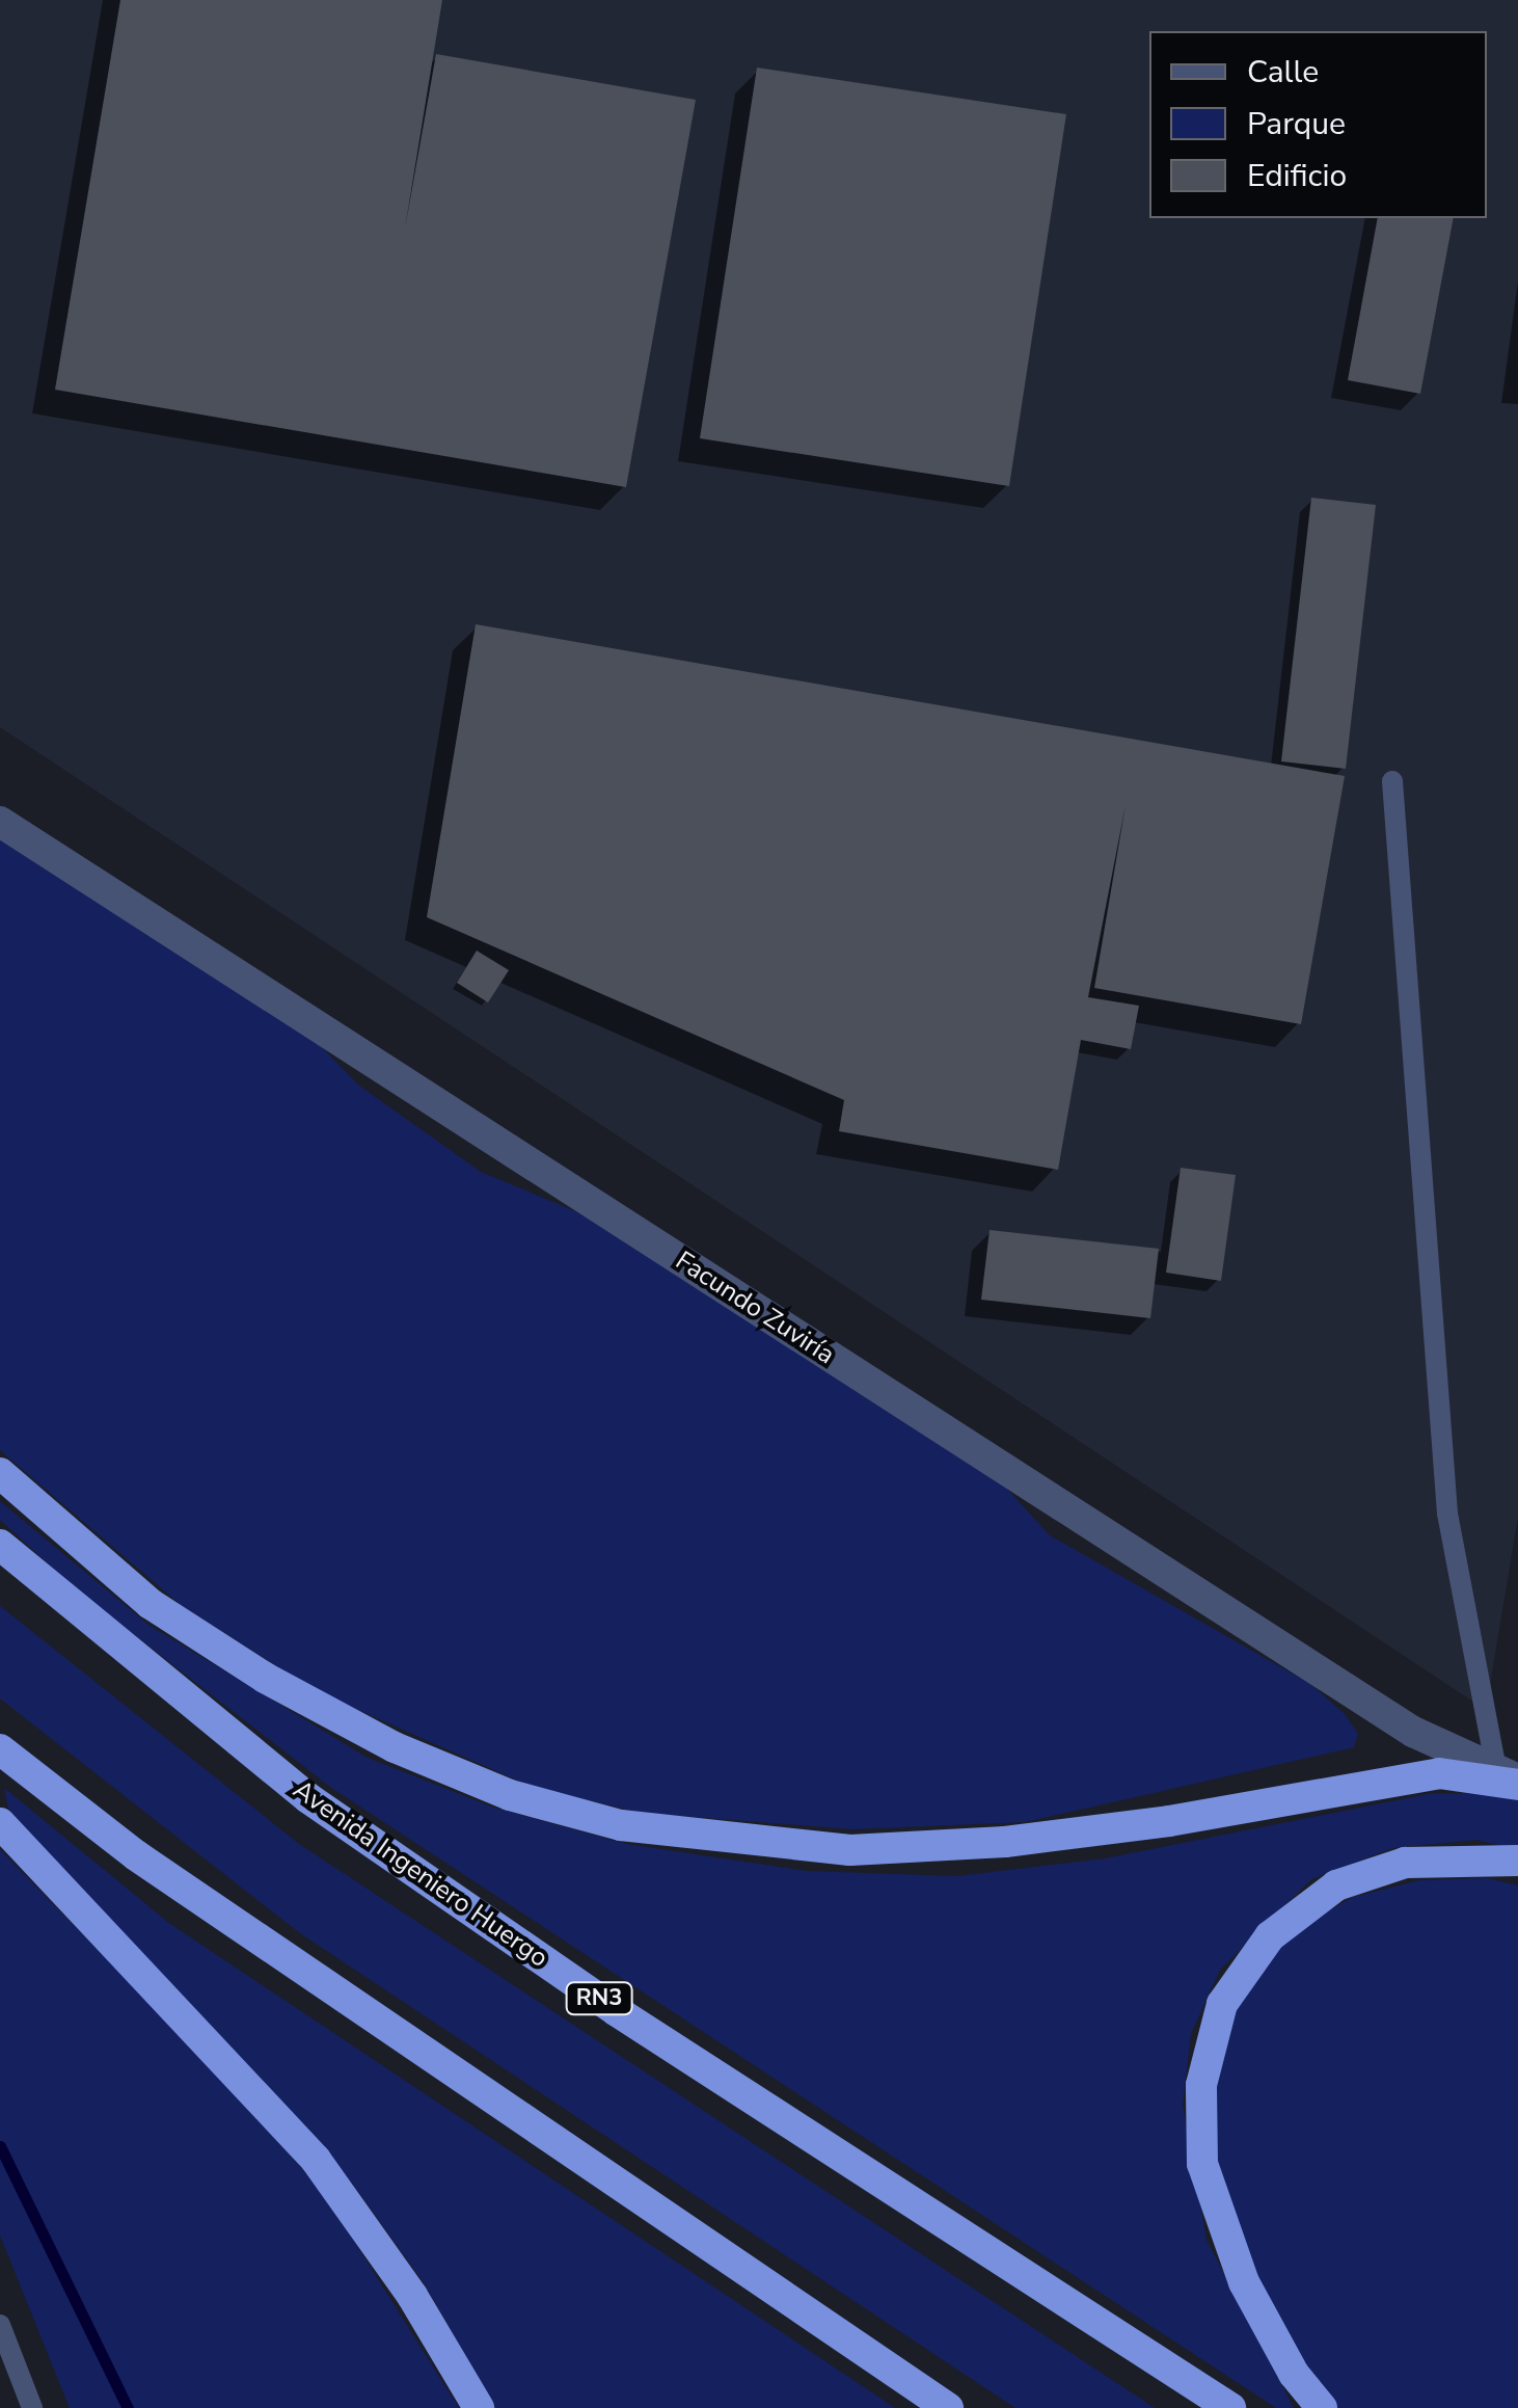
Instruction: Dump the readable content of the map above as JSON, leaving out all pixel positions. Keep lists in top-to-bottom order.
{
  "streets": {
    "highway": ["Avenida Ingeniero Huergo", "RN3"],
    "street": ["Facundo Zuviría"]
  },
  "legend": ["Calle", "Parque", "Edificio"]
}
